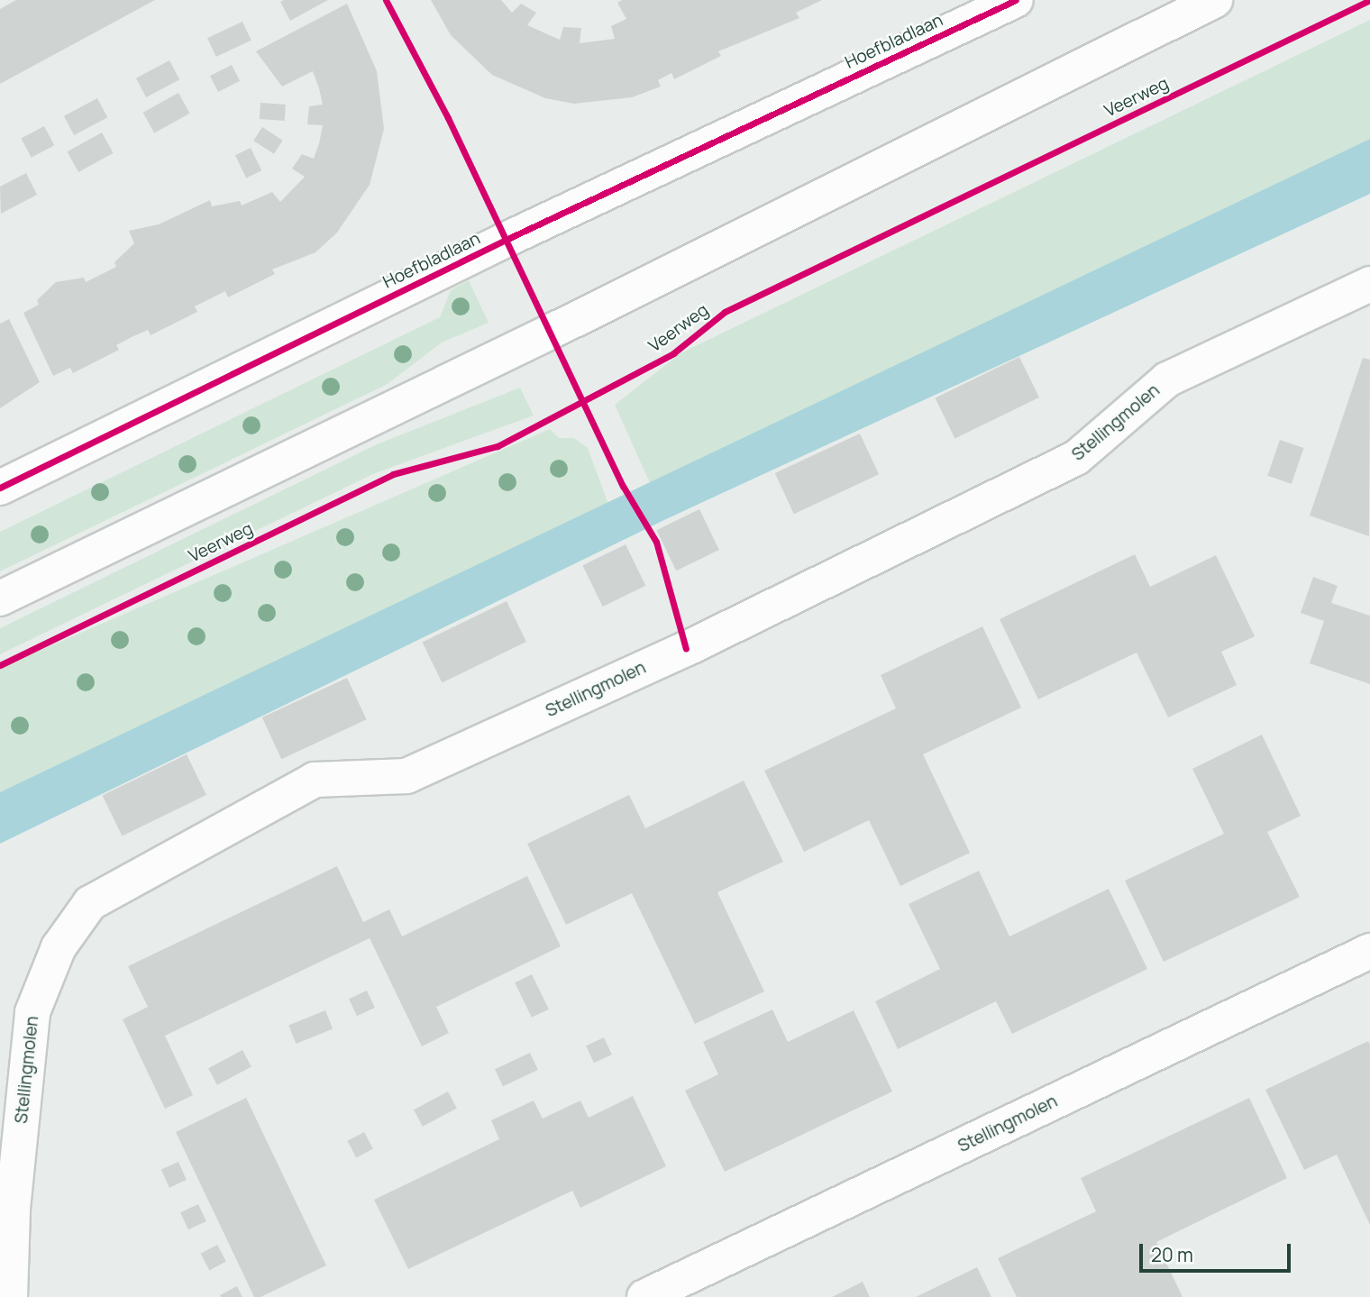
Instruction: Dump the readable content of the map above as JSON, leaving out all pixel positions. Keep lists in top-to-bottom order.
{
  "streets": {
    "street": ["Hoefbladlaan", "Stellingmolen"],
    "cycle path": ["Veerweg"]
  },
  "scale_bar": "20 m"
}
